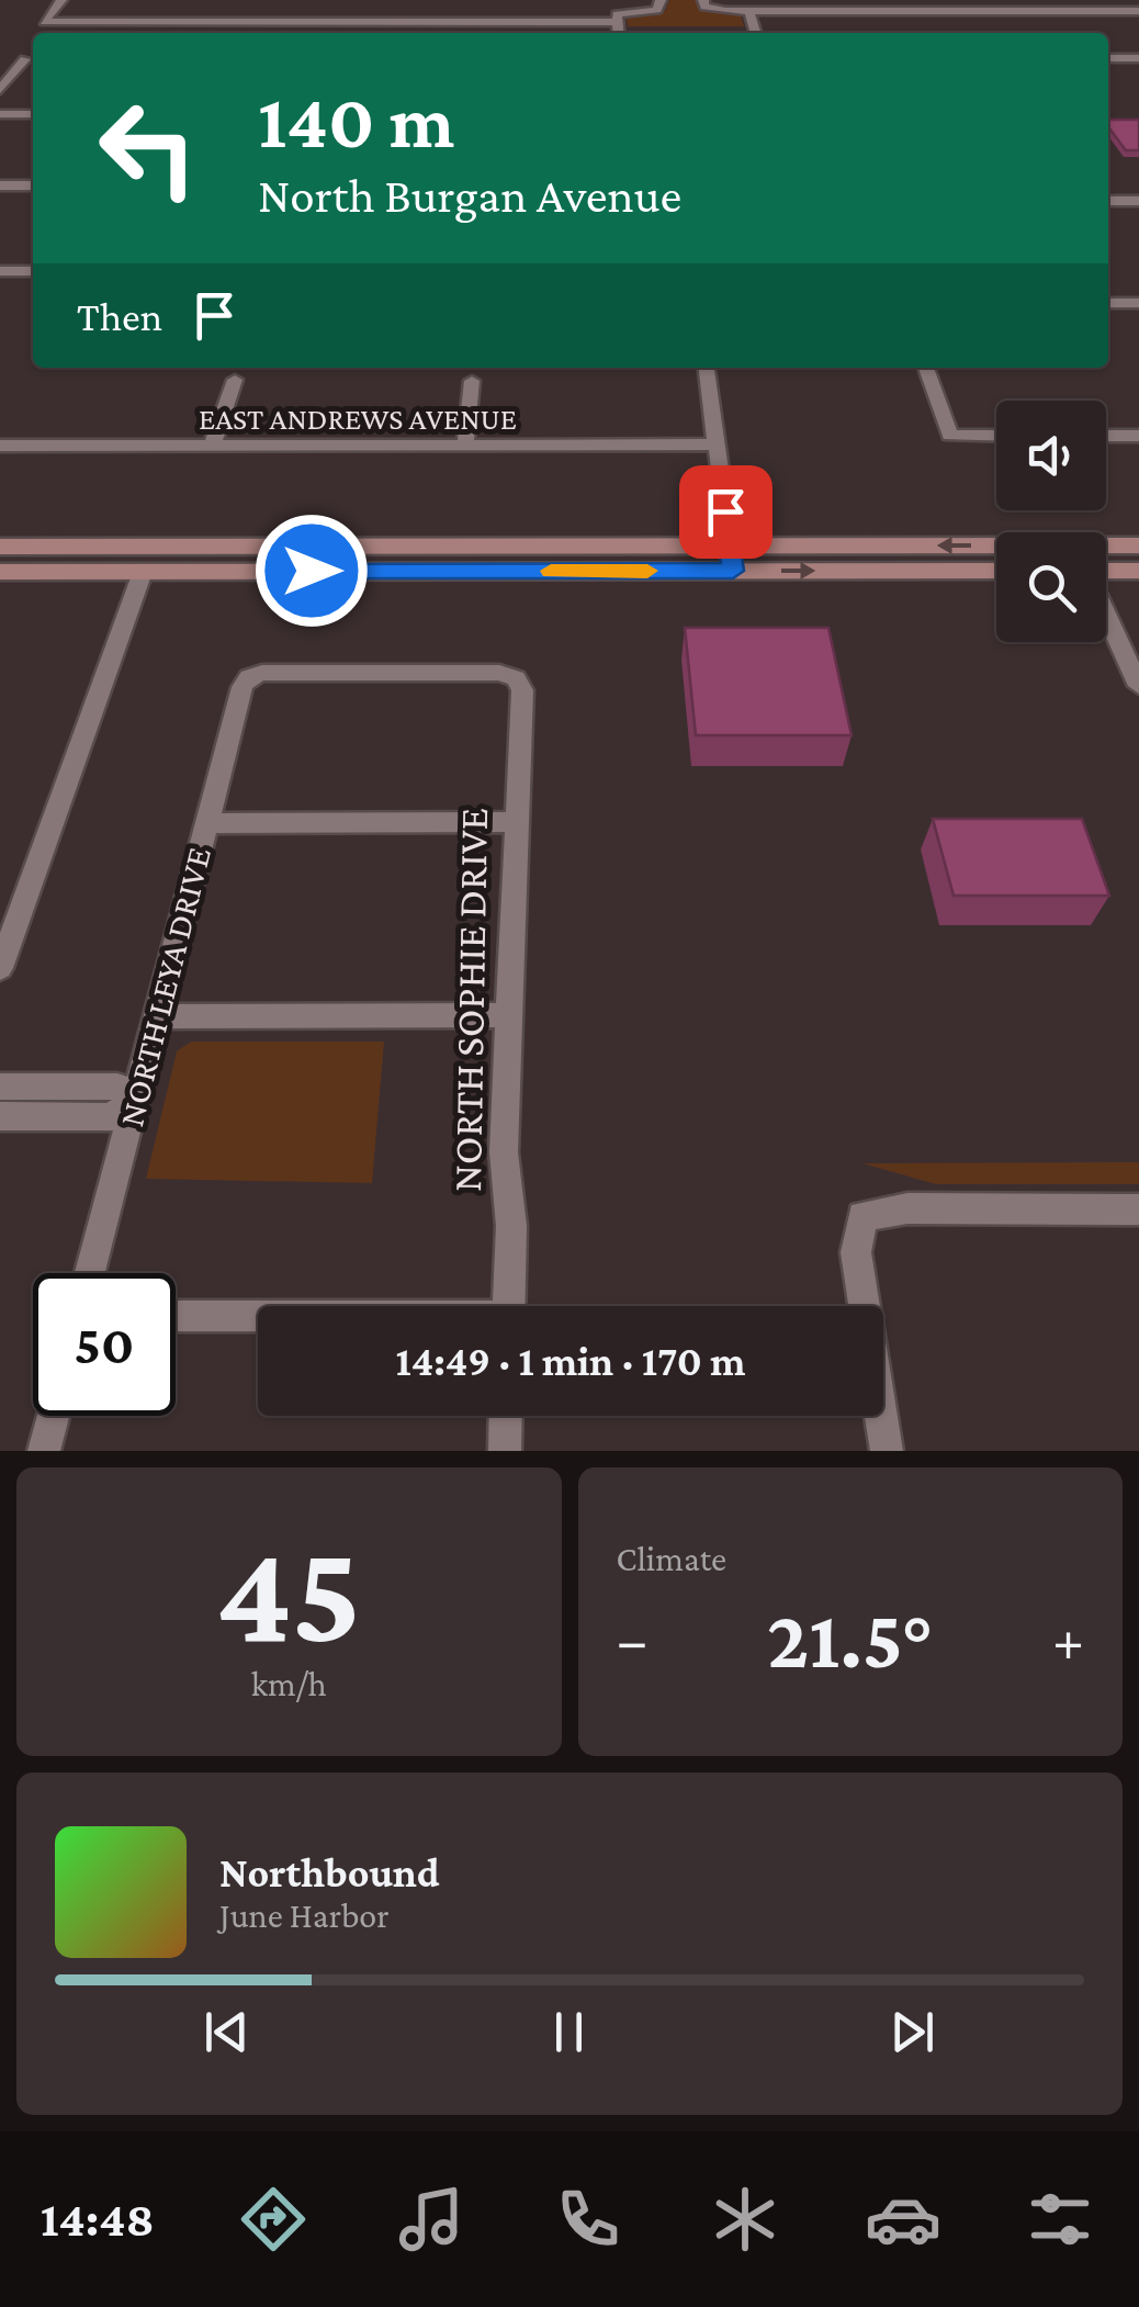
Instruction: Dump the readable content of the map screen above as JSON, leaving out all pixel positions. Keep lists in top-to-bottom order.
{
  "streets": {
    "street": ["EAST ANDREWS AVENUE", "NORTH LEYA DRIVE", "NORTH SOPHIE DRIVE"]
  },
  "crossings": [
    ["NORTH LEYA DRIVE", "NORTH SOPHIE DRIVE"]
  ],
  "page": {
    "turn": ["140 m", "North Burgan Avenue"],
    "then": "Then",
    "limit": "50",
    "trip": "14:49 · 1 min · 170 m",
    "tile": [
      ["45", "km/h"],
      "Climate"
    ],
    "heat": ["−", "21.5°", "+"],
    "song": ["Northbound", "June Harbor"],
    "tabs": "14:48"
  }
}
